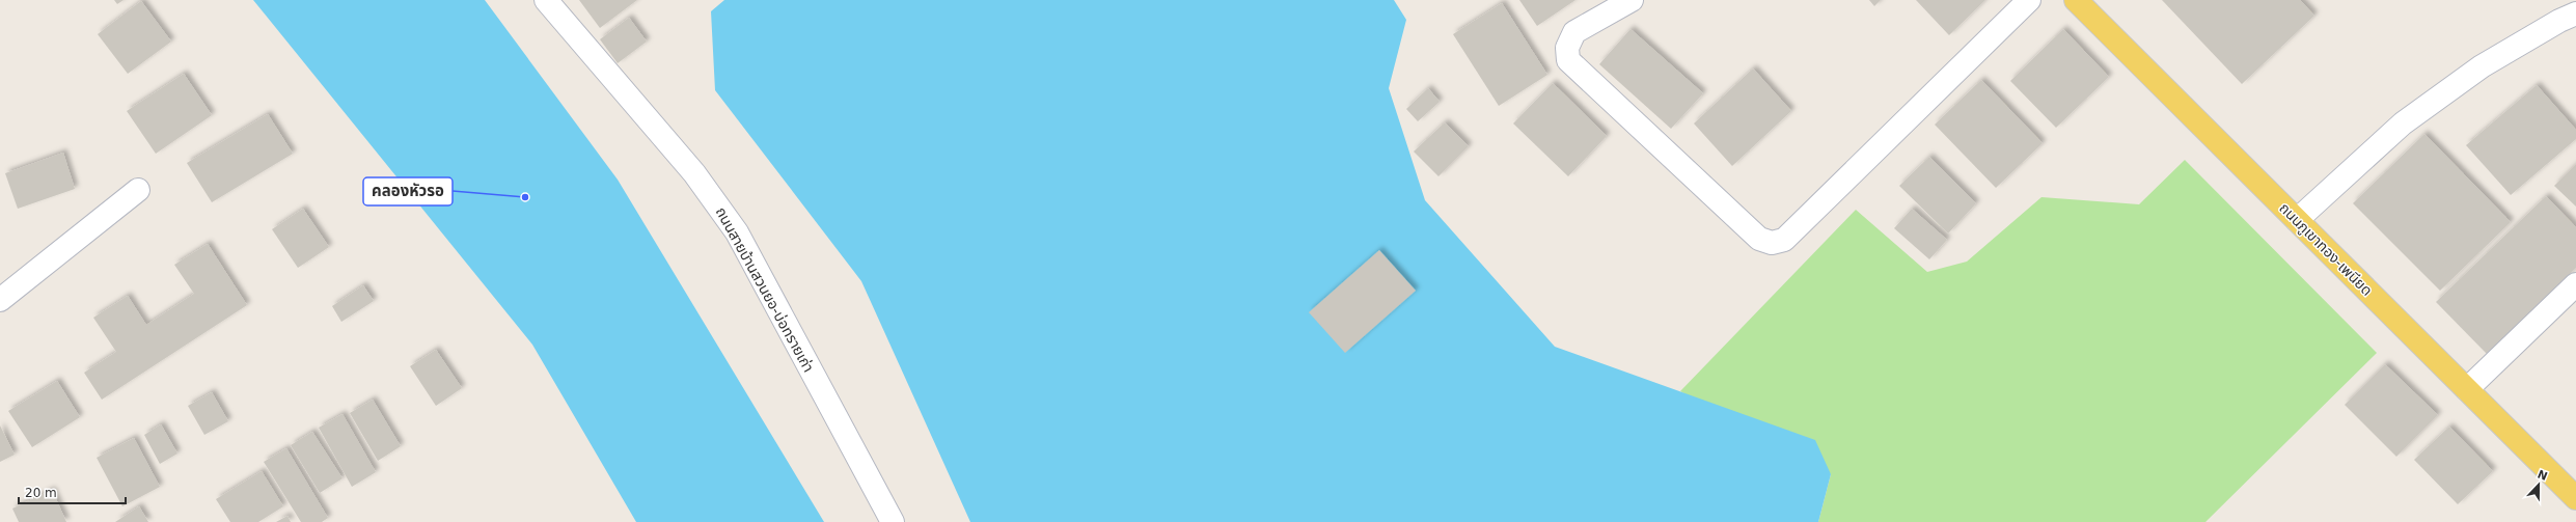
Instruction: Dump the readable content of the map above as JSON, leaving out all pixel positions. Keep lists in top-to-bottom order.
{
  "streets": {
    "main road": ["ถนนภูเขาทอง-เพนียด"],
    "street": ["ถนนสายบ้านสวนยอ-บ่อทรายเก่า"]
  },
  "places": ["คลองหัวรอ"],
  "scale_bar": "20 m",
  "north": "top"
}
